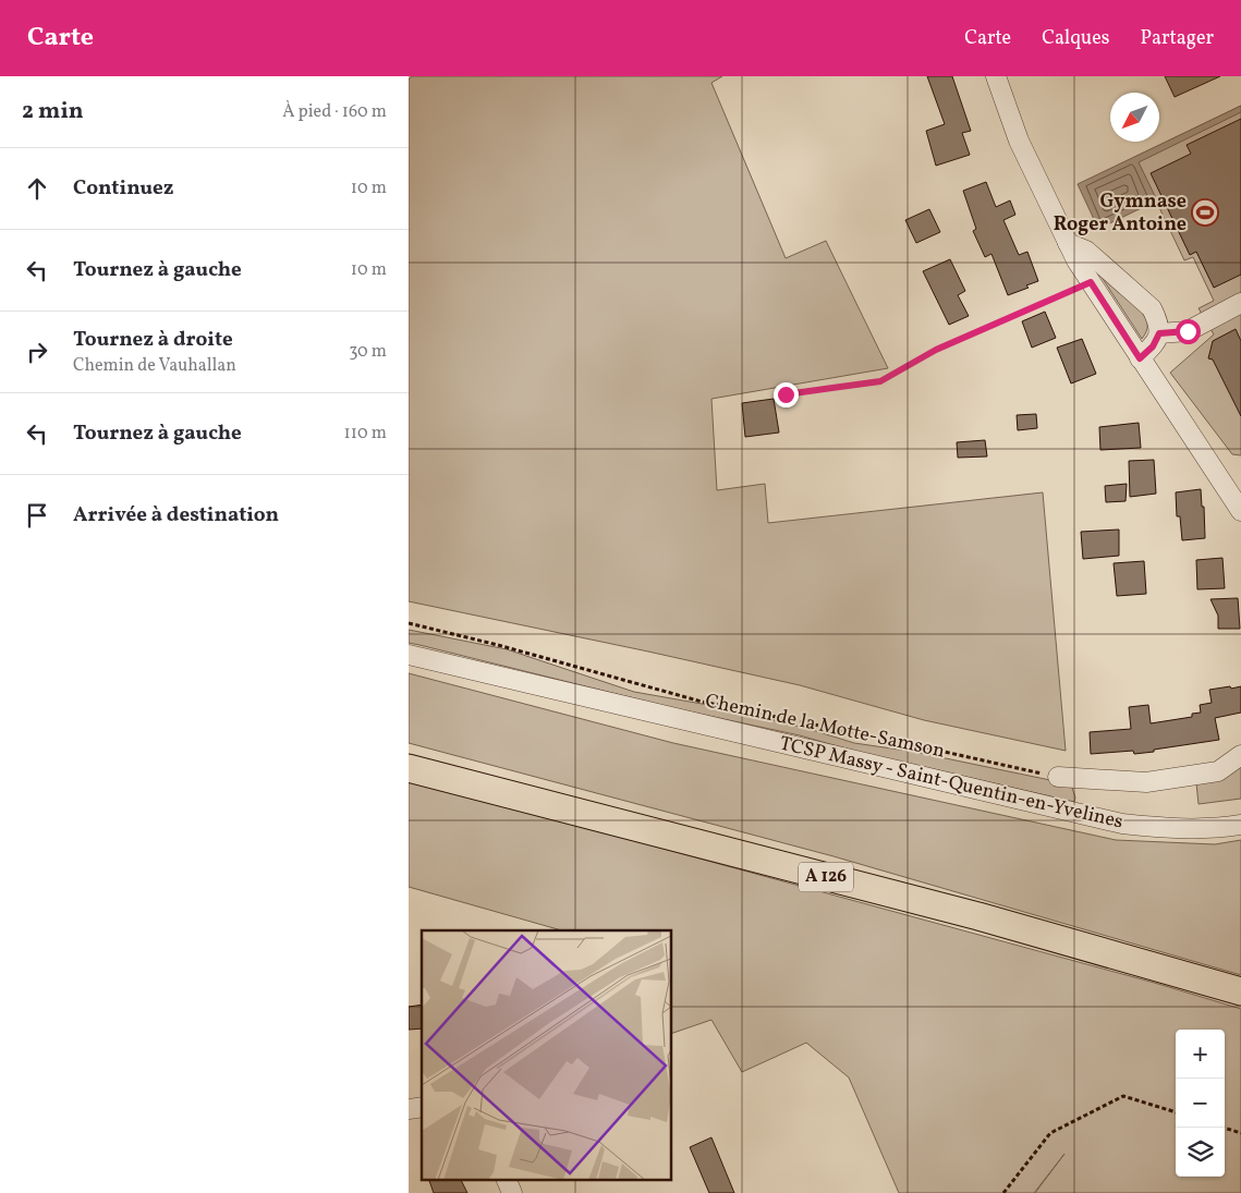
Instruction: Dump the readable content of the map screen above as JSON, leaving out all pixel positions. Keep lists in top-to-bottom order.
{
  "streets": {
    "highway": ["A 126"],
    "street": ["TCSP Massy - Saint-Quentin-en-Yvelines"],
    "path": ["Chemin de la Motte-Samson"]
  },
  "places": {
    "sports": ["Gymnase Roger Antoine"]
  },
  "north": "bottom left",
  "page": {
    "header": "Carte",
    "nav": ["Carte", "Calques", "Partager"],
    "heading": ["2 min", "À pied · 160 m"],
    "list": [
      ["Continuez", "10 m"],
      ["Tournez à gauche", "10 m"],
      ["Tournez à droite", "Chemin de Vauhallan", "30 m"],
      ["Tournez à gauche", "110 m"],
      "Arrivée à destination"
    ],
    "map_buttons": ["+", "−"]
  }
}
